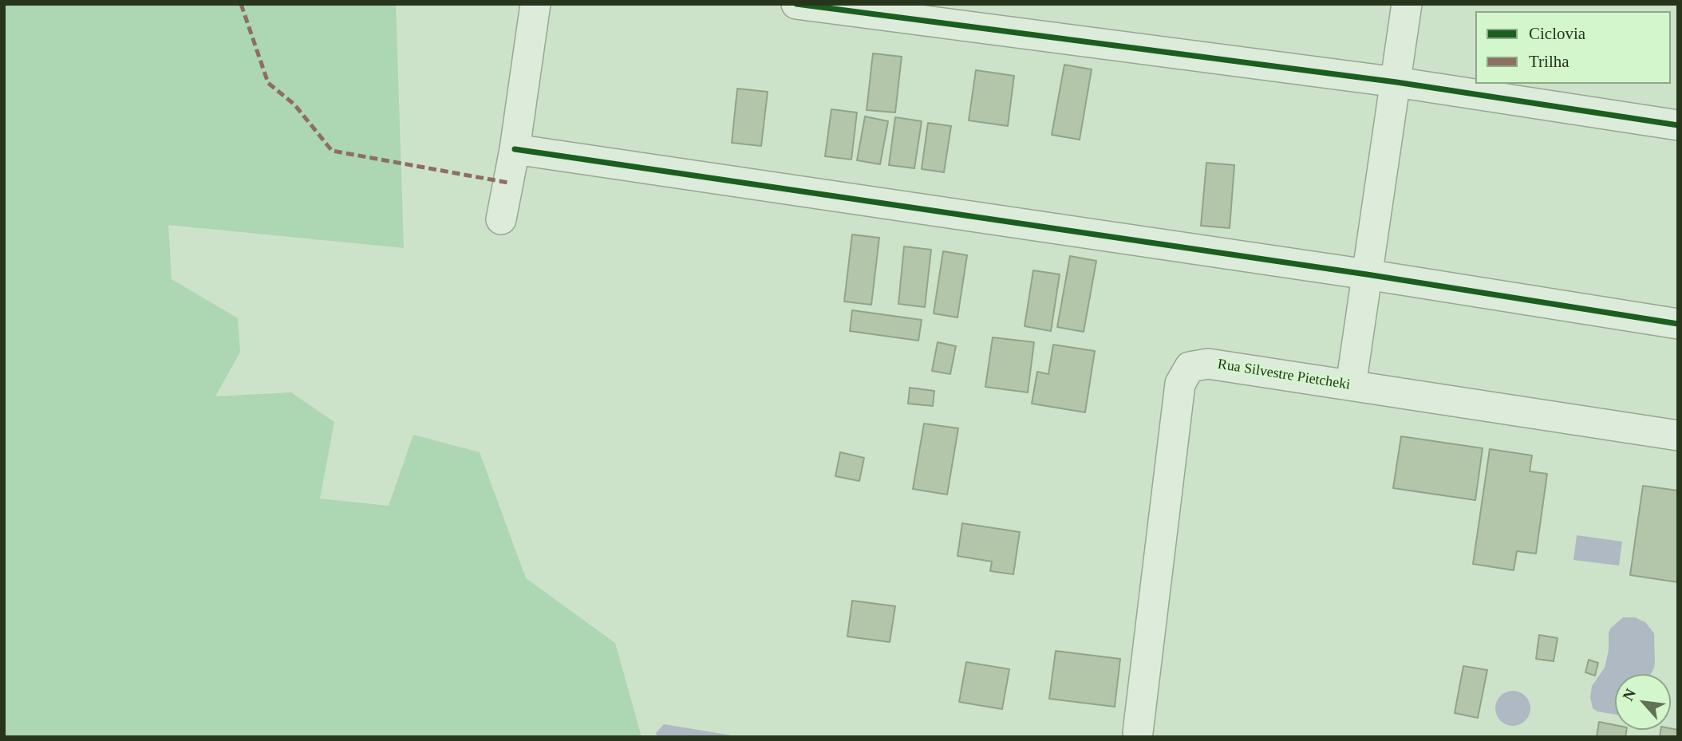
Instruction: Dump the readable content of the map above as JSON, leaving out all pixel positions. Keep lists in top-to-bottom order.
{
  "streets": {
    "street": ["Rua Silvestre Pietcheki"]
  },
  "legend": ["Ciclovia", "Trilha"],
  "north": "top left"
}
